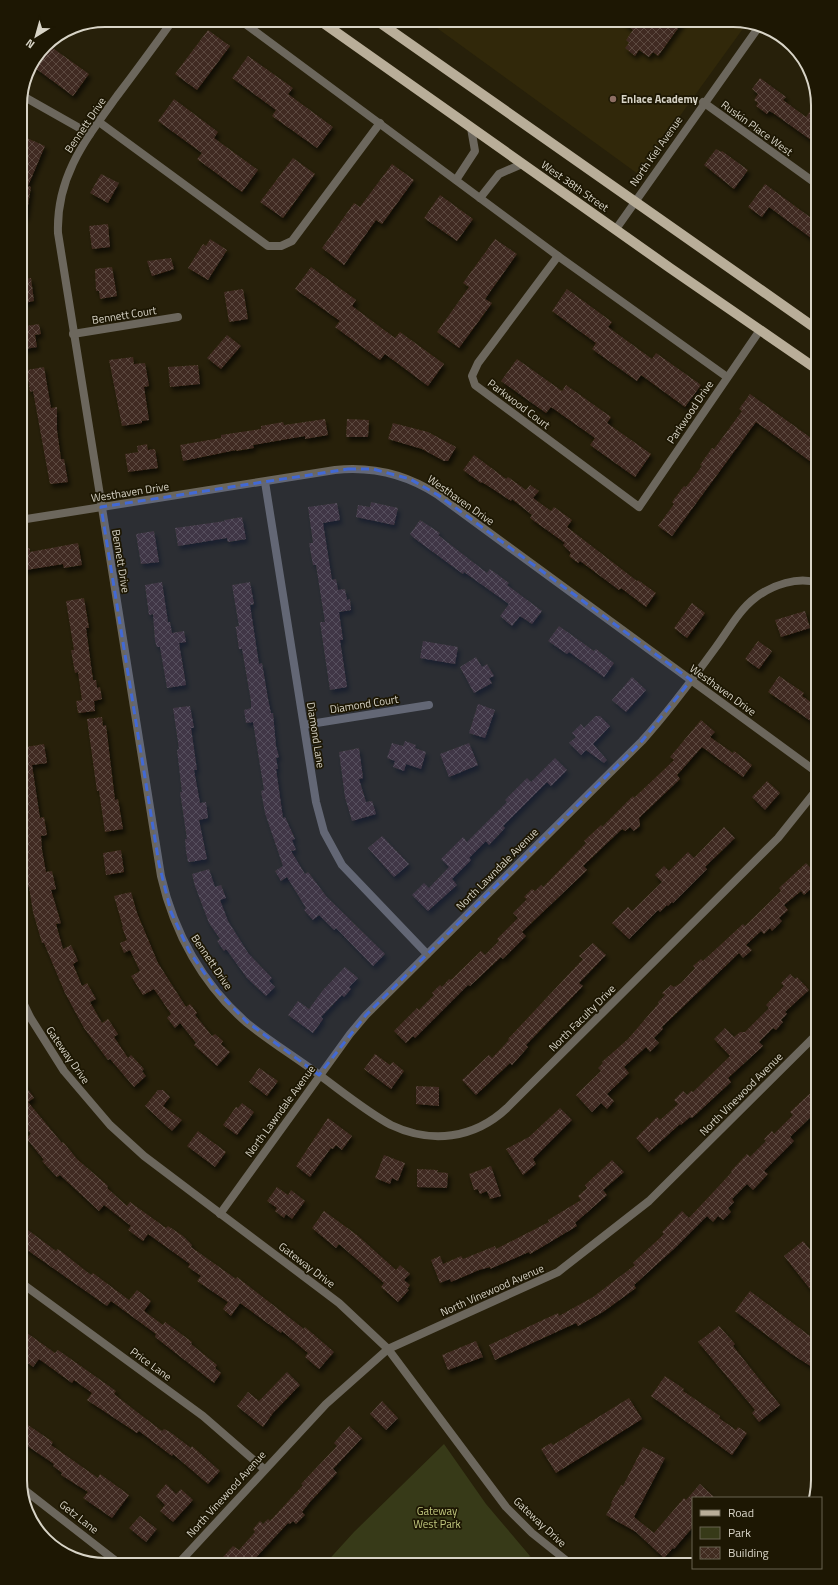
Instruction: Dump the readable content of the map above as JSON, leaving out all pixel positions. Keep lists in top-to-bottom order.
{
  "streets": {
    "main road": ["West 38th Street"],
    "street": [
      "Bennett Drive",
      "Ruskin Place West",
      "North Kiel Avenue",
      "Bennett Court",
      "Parkwood Court",
      "Parkwood Drive",
      "Westhaven Drive",
      "Diamond Court",
      "Diamond Lane",
      "North Lawndale Avenue",
      "North Faculty Drive",
      "Gateway Drive",
      "North Vinewood Avenue",
      "Price Lane",
      "Getz Lane"
    ]
  },
  "crossings": [
    ["Bennett Drive", "Bennett Court"],
    ["Bennett Drive", "Westhaven Drive"],
    ["Bennett Drive", "North Lawndale Avenue"],
    ["Bennett Drive", "North Faculty Drive"],
    ["Ruskin Place West", "North Kiel Avenue"],
    ["North Kiel Avenue", "West 38th Street"],
    ["West 38th Street", "Parkwood Drive"],
    ["Parkwood Court", "Parkwood Drive"],
    ["Westhaven Drive", "Diamond Lane"],
    ["Westhaven Drive", "North Lawndale Avenue"],
    ["Diamond Court", "Diamond Lane"],
    ["Diamond Lane", "North Lawndale Avenue"],
    ["North Lawndale Avenue", "North Faculty Drive"],
    ["North Lawndale Avenue", "Gateway Drive"],
    ["Gateway Drive", "North Vinewood Avenue"],
    ["North Vinewood Avenue", "Price Lane"]
  ],
  "parks": ["Gateway West Park"],
  "places": ["Enlace Academy"],
  "legend": ["Road", "Park", "Building"],
  "north": "bottom left"
}
